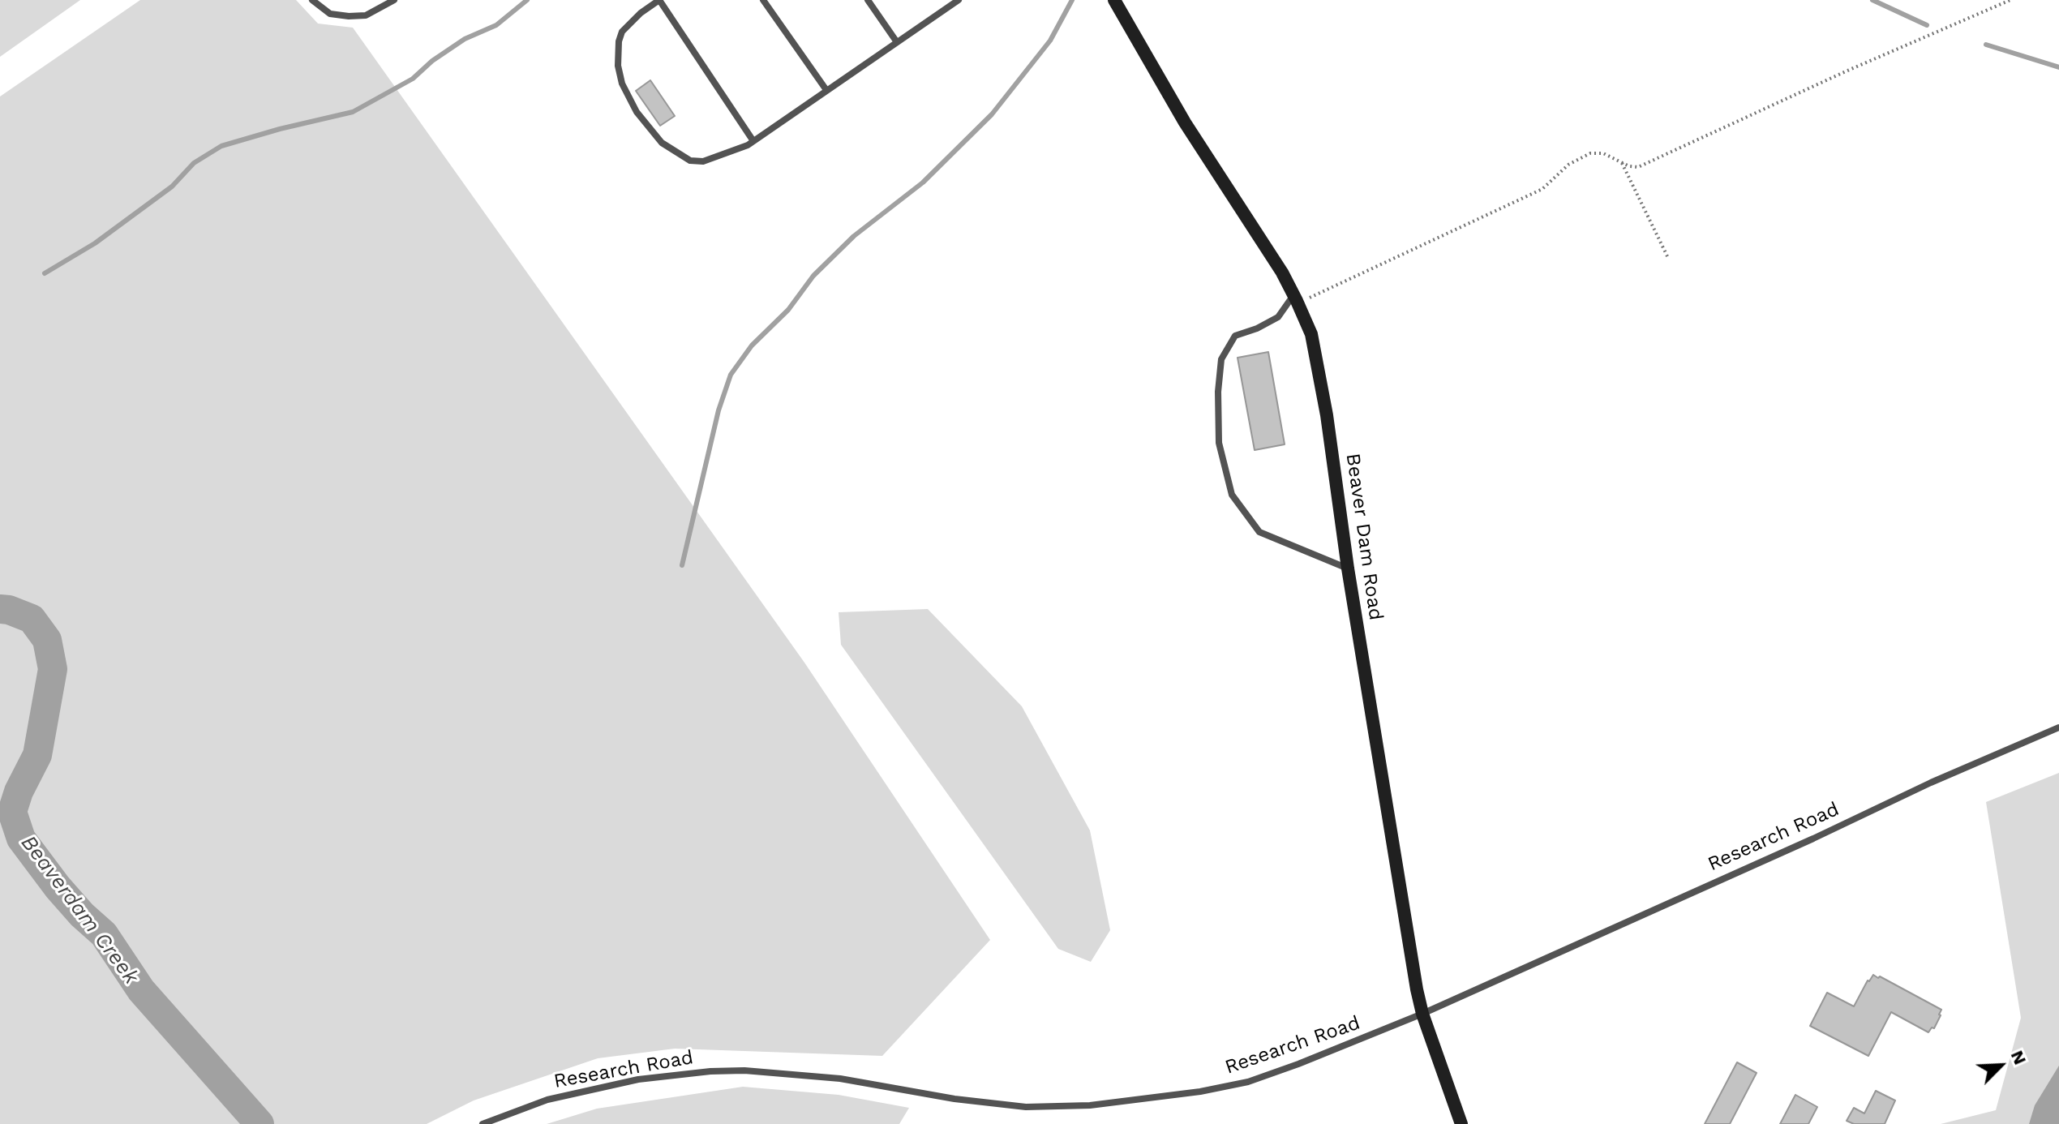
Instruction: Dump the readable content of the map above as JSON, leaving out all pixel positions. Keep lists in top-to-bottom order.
{
  "streets": {
    "street": ["Beaver Dam Road"],
    "lane": ["Research Road"]
  },
  "crossings": [
    ["Beaver Dam Road", "Research Road"]
  ],
  "water": ["Beaverdam Creek"],
  "north": "top right"
}
